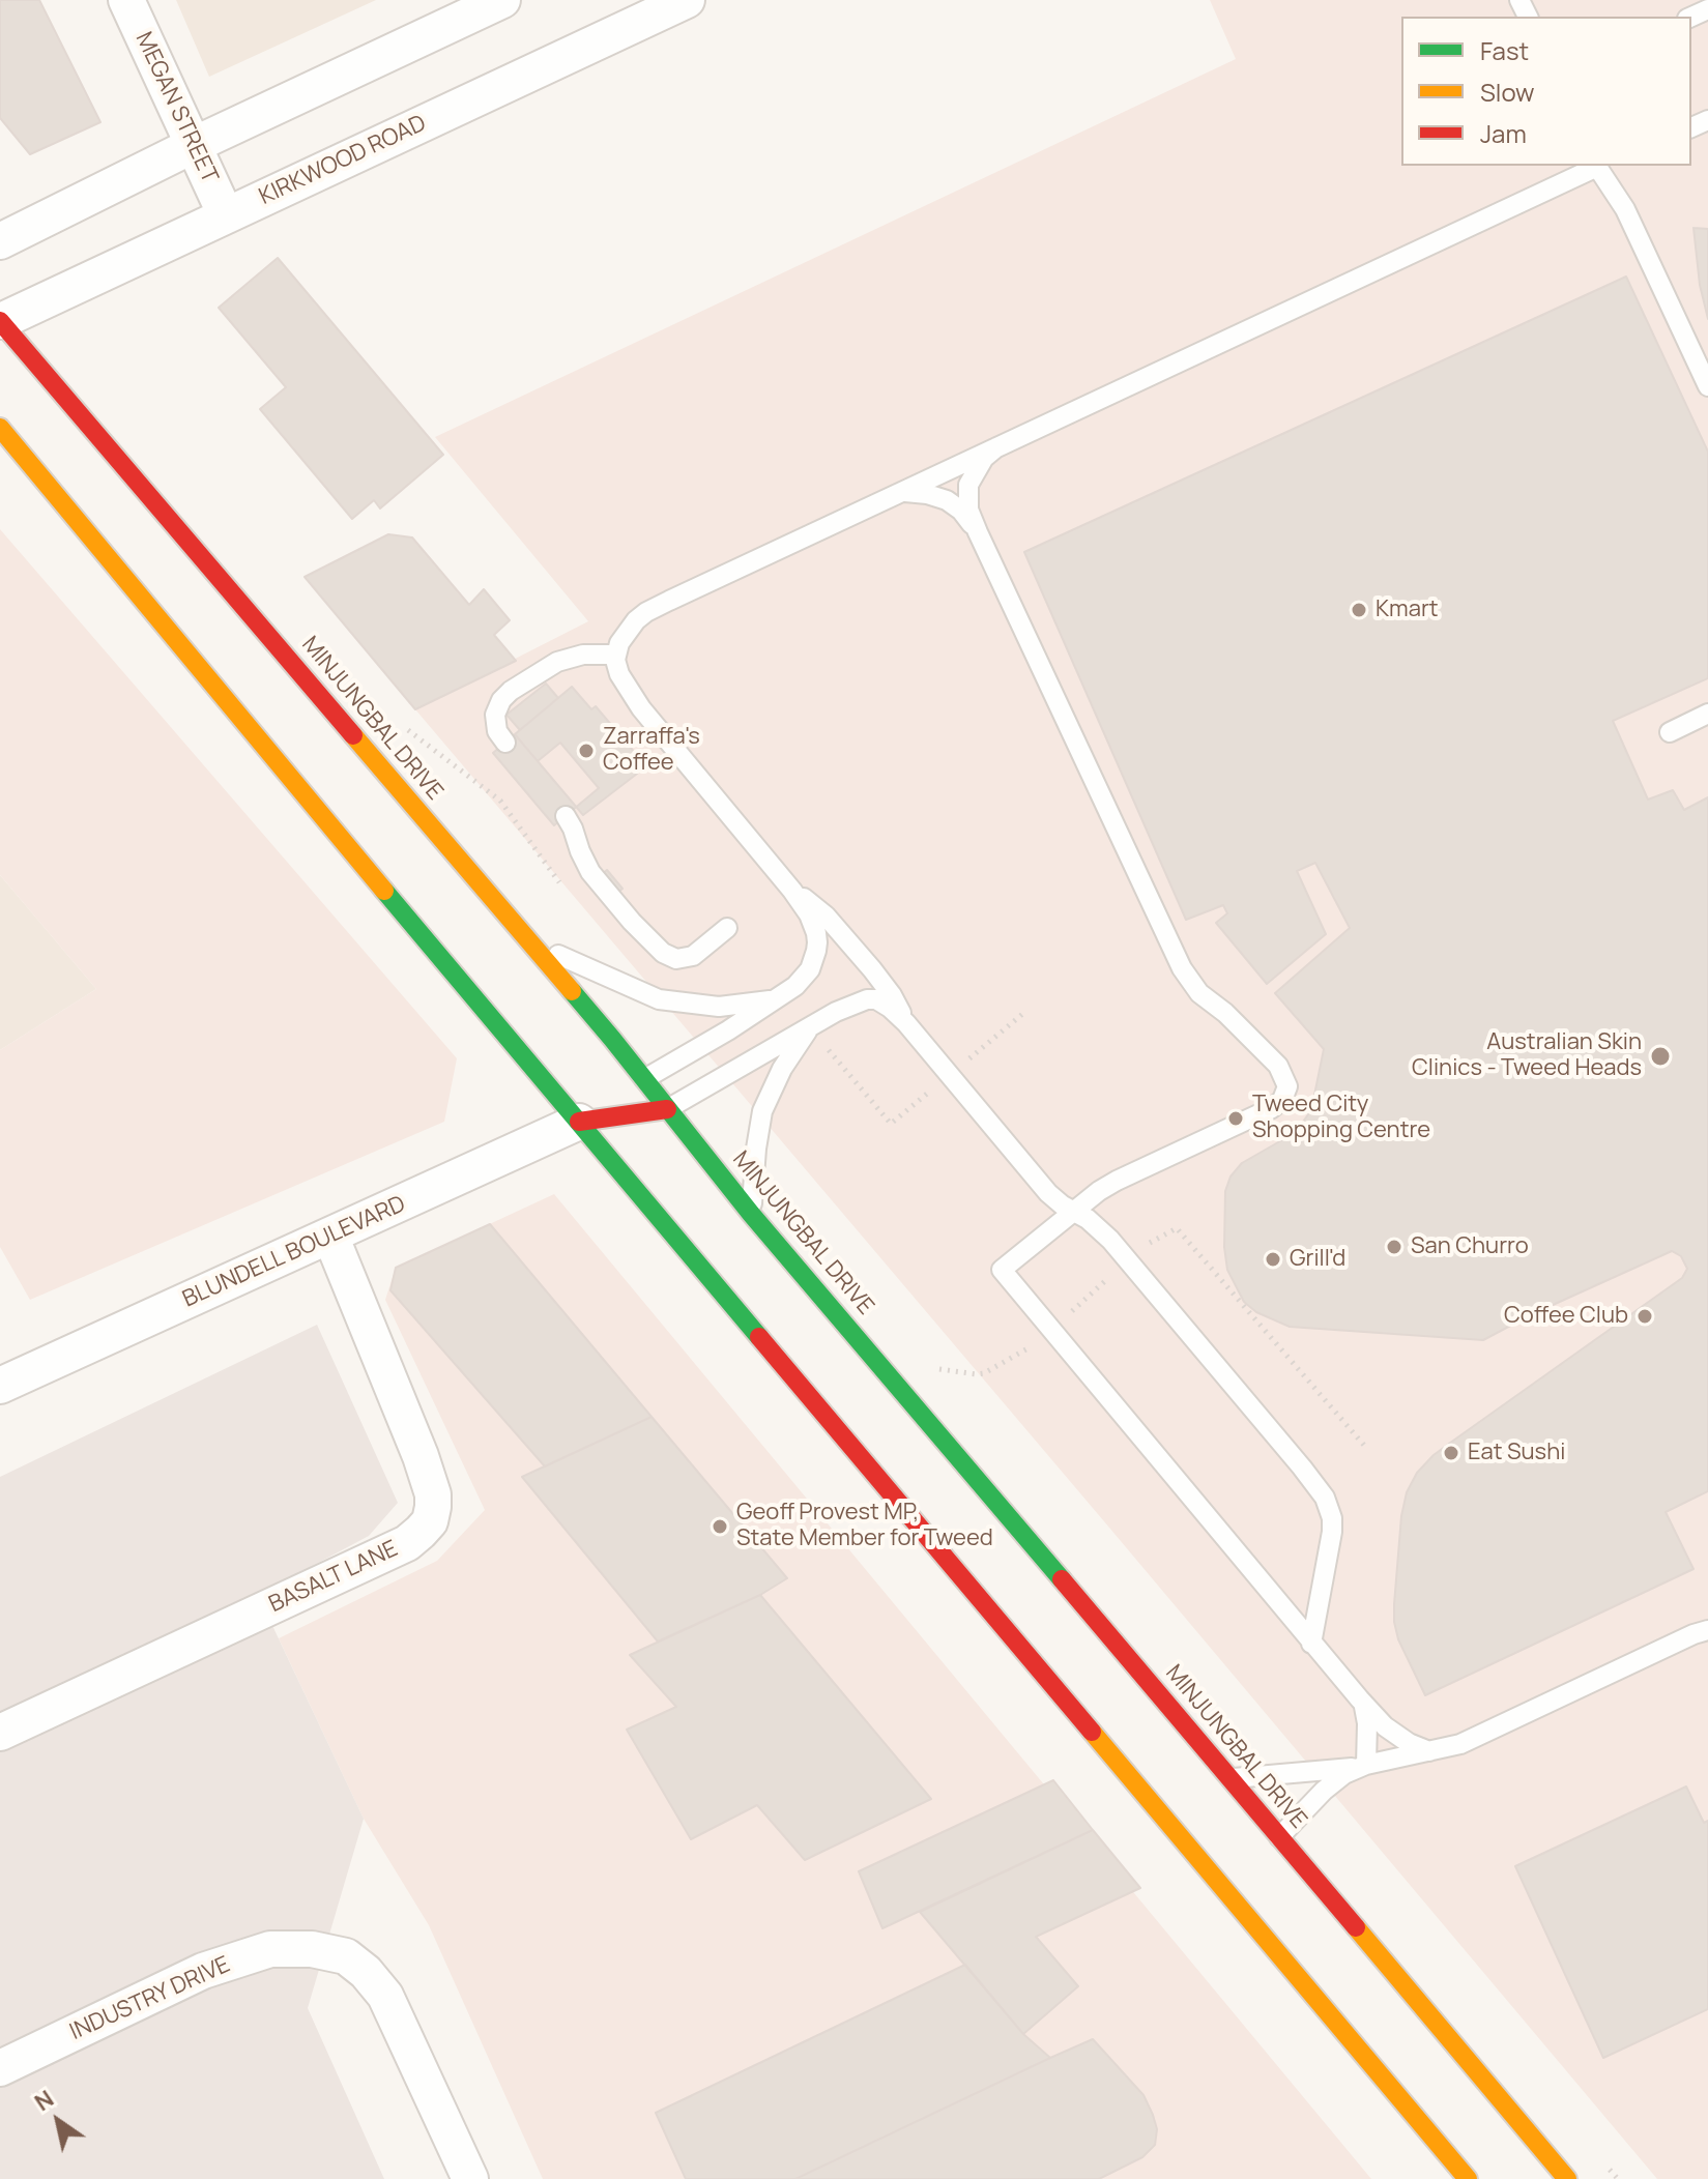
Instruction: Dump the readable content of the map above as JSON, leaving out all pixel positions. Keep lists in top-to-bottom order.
{
  "streets": {
    "main road": ["MINJUNGBAL DRIVE"],
    "street": [
      "MEGAN STREET",
      "KIRKWOOD ROAD",
      "BLUNDELL BOULEVARD",
      "BASALT LANE",
      "INDUSTRY DRIVE"
    ]
  },
  "crossings": [
    ["MEGAN STREET", "KIRKWOOD ROAD"],
    ["KIRKWOOD ROAD", "MINJUNGBAL DRIVE"],
    ["BLUNDELL BOULEVARD", "BASALT LANE"]
  ],
  "places": [
    "Kmart",
    "Zarraffa's Coffee",
    "Australian Skin Clinics - Tweed Heads",
    "Tweed City Shopping Centre",
    "San Churro",
    "Grill'd",
    "Coffee Club",
    "Eat Sushi",
    "Geoff Provest MP, State Member for Tweed"
  ],
  "legend": ["Fast", "Slow", "Jam"],
  "north": "top left"
}
